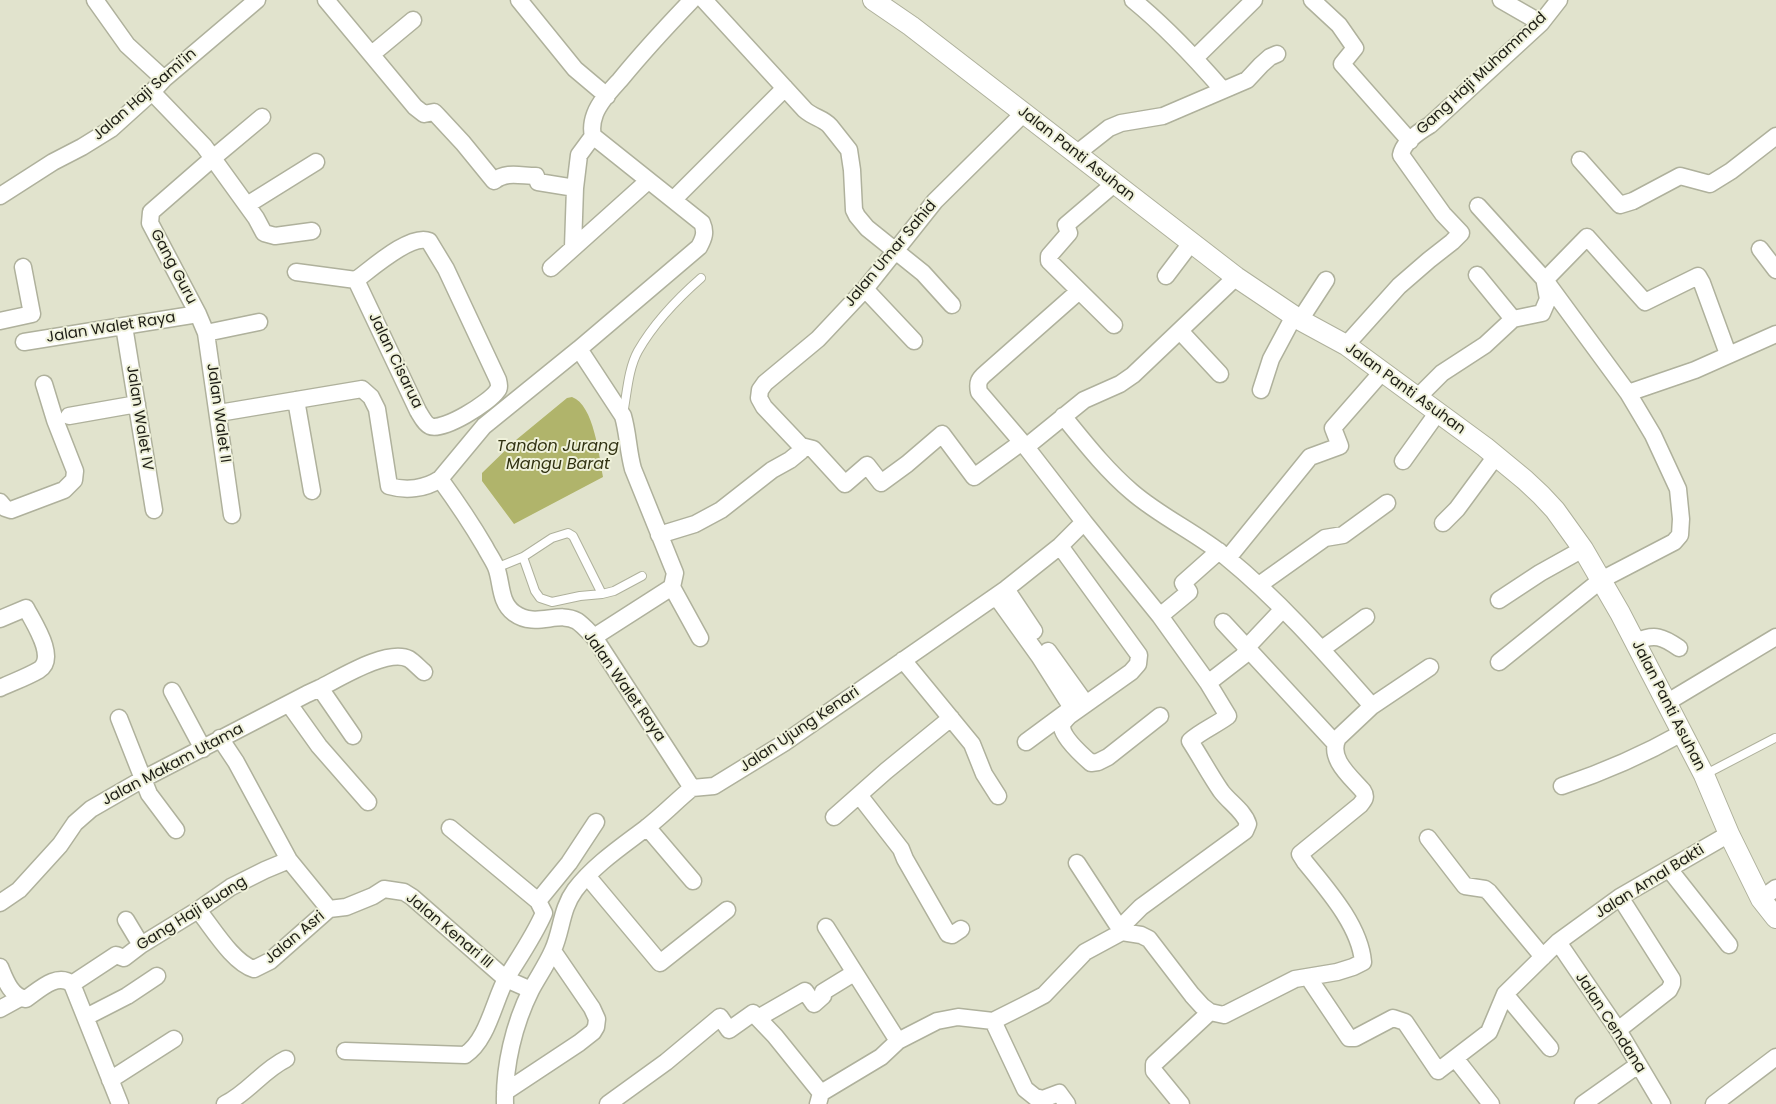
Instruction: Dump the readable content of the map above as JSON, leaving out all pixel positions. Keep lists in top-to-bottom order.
{
  "streets": {
    "street": [
      "Gang Haji Muhammad",
      "Jalan Haji Sami'in",
      "Jalan Panti Asuhan",
      "Jalan Umar Sahid",
      "Gang Guru",
      "Jalan Walet Raya",
      "Jalan Cisarua",
      "Jalan Walet II",
      "Jalan Walet IV",
      "Jalan Ujung Kenari",
      "Jalan Makam Utama",
      "Jalan Amal Bakti",
      "Gang Haji Buang",
      "Jalan Kenari III",
      "Jalan Asri",
      "Jalan Cendana"
    ]
  },
  "crossings": [
    ["Jalan Panti Asuhan", "Jalan Umar Sahid"],
    ["Jalan Panti Asuhan", "Jalan Amal Bakti"],
    ["Gang Guru", "Jalan Walet Raya"],
    ["Gang Guru", "Jalan Walet II"],
    ["Jalan Walet Raya", "Jalan Walet II"],
    ["Jalan Walet Raya", "Jalan Walet IV"],
    ["Jalan Walet Raya", "Jalan Ujung Kenari"],
    ["Jalan Amal Bakti", "Jalan Cendana"],
    ["Gang Haji Buang", "Jalan Asri"],
    ["Jalan Kenari III", "Jalan Asri"]
  ],
  "water": ["Tandon Jurang Mangu Barat"]
}
